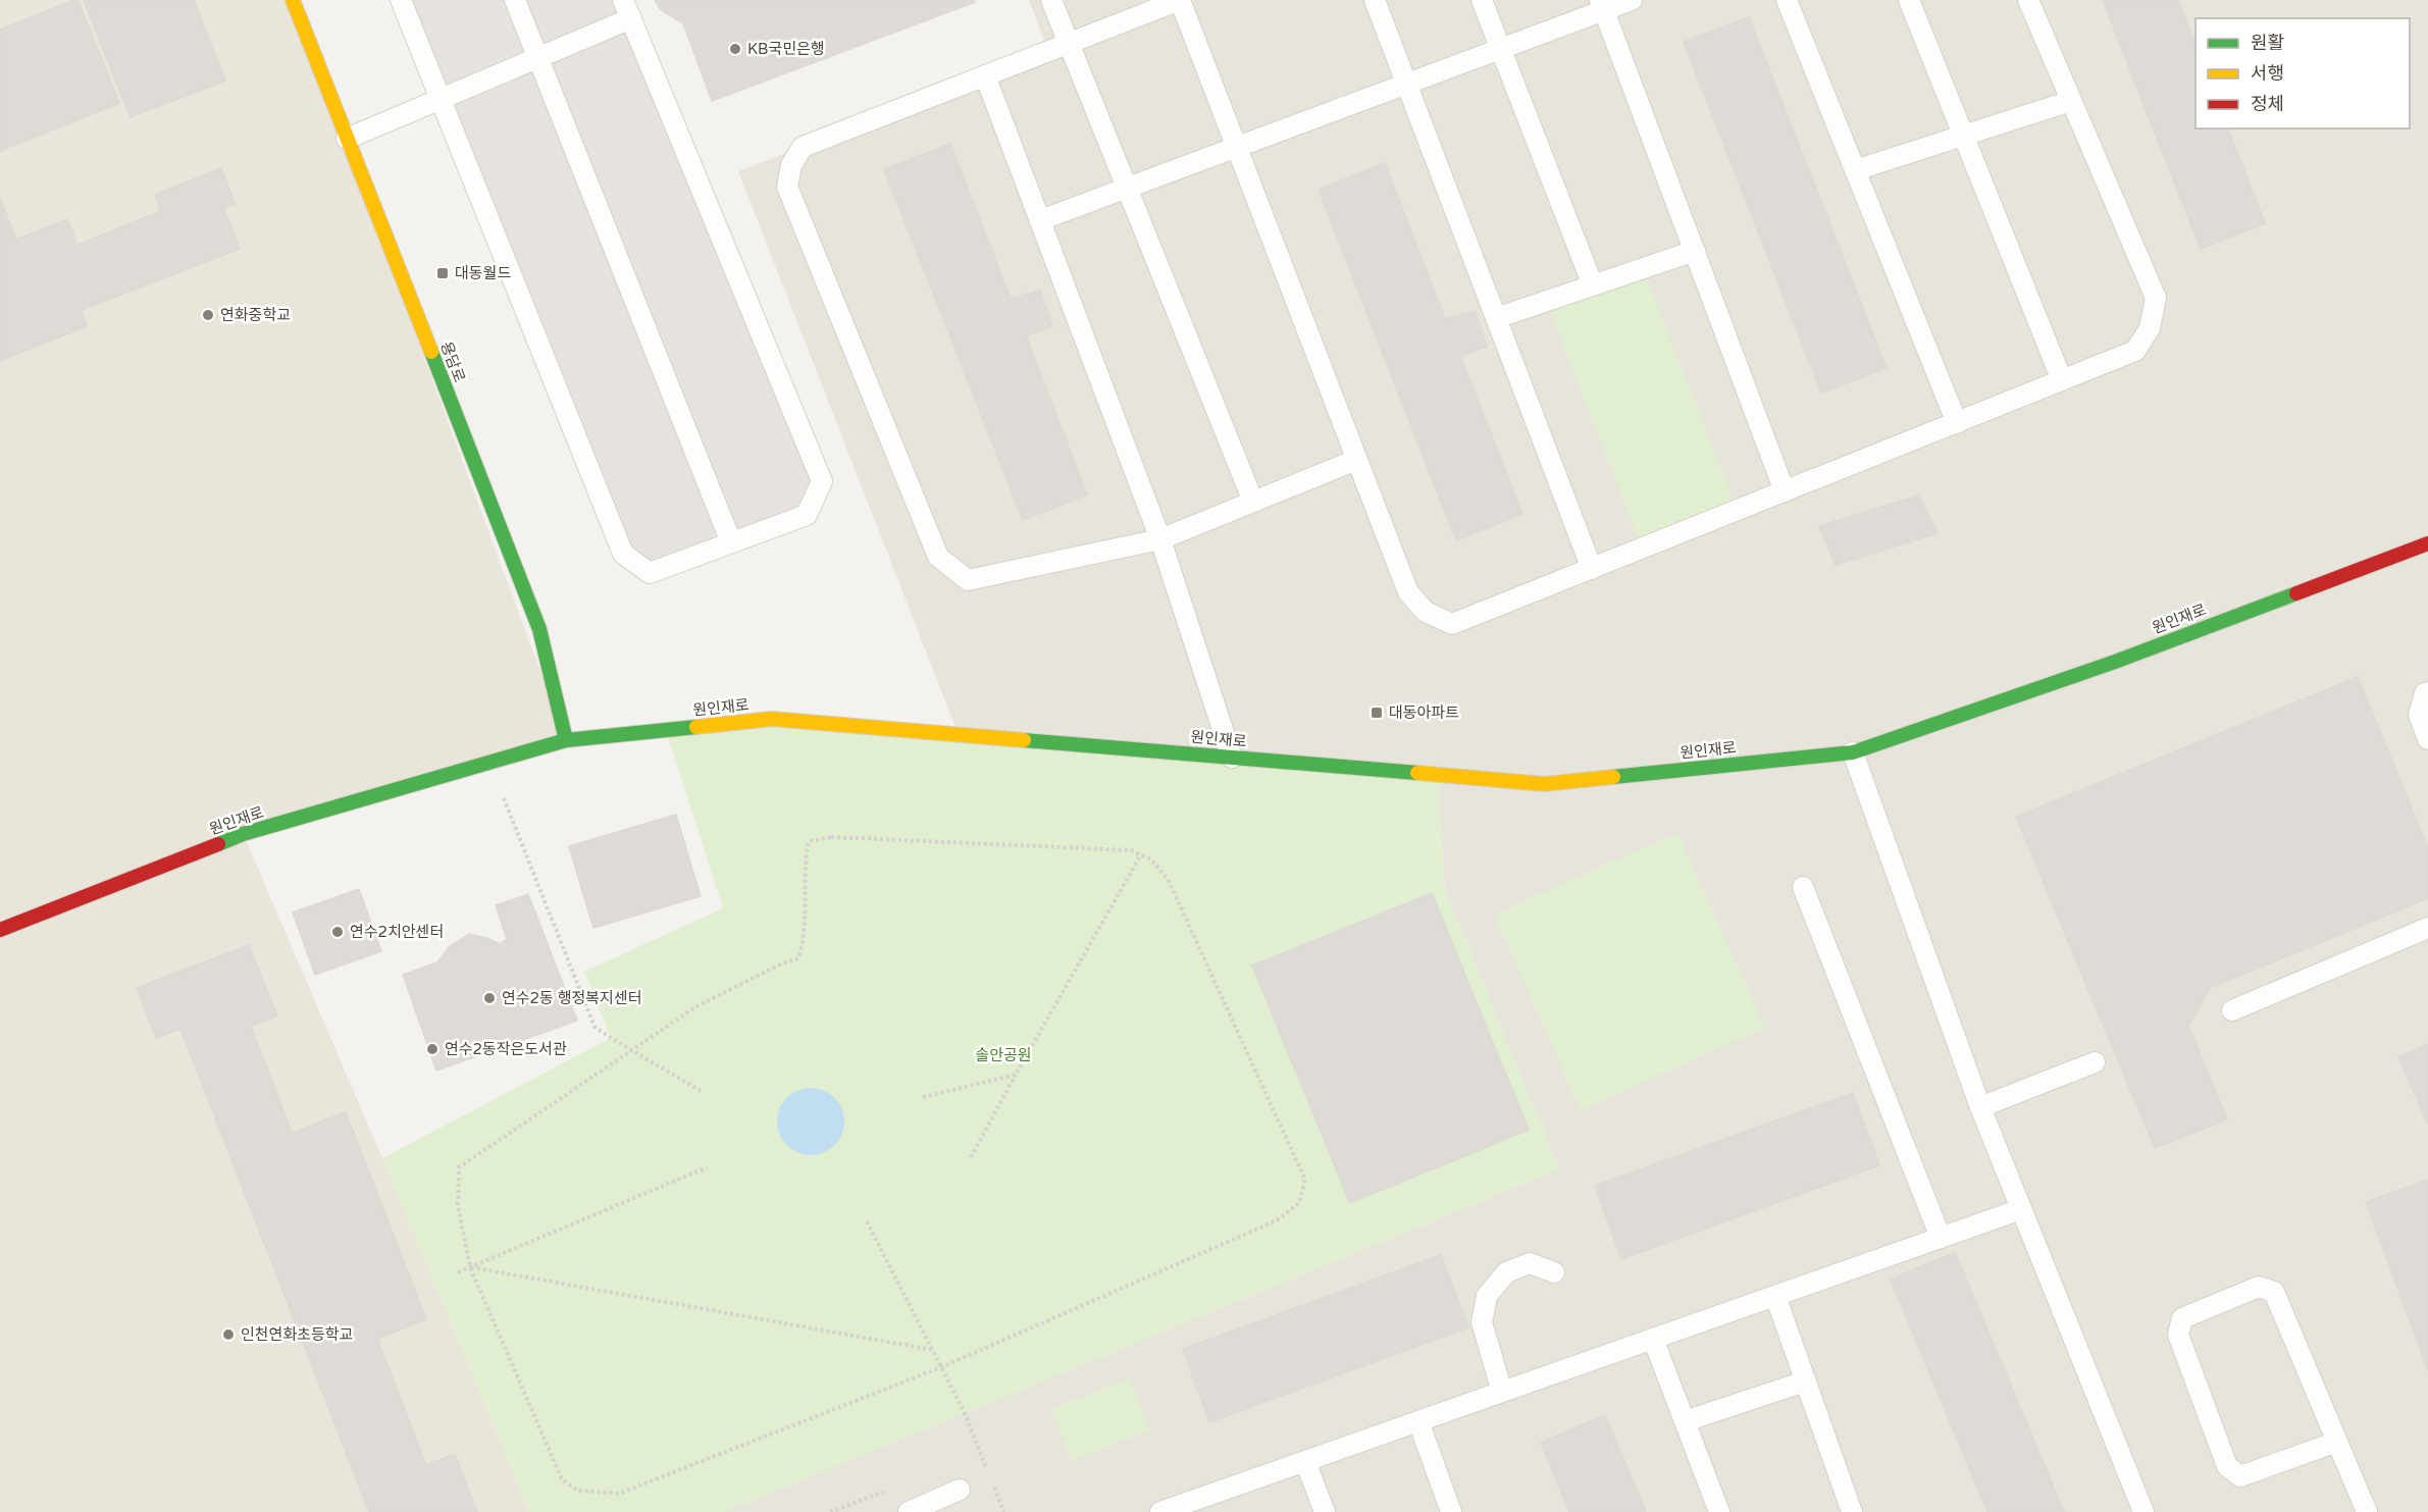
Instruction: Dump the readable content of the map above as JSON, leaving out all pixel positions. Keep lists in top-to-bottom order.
{
  "streets": {
    "main road": ["용담로", "원인재로"]
  },
  "crossings": [
    ["용담로", "원인재로"]
  ],
  "parks": ["솔안공원"],
  "places": {
    "other": [
      "KB국민은행",
      "연화중학교",
      "연수2치안센터",
      "연수2동 행정복지센터",
      "연수2동작은도서관",
      "인천연화초등학교"
    ],
    "transit": ["대동월드", "대동아파트"]
  },
  "legend": ["원활", "서행", "정체"]
}
